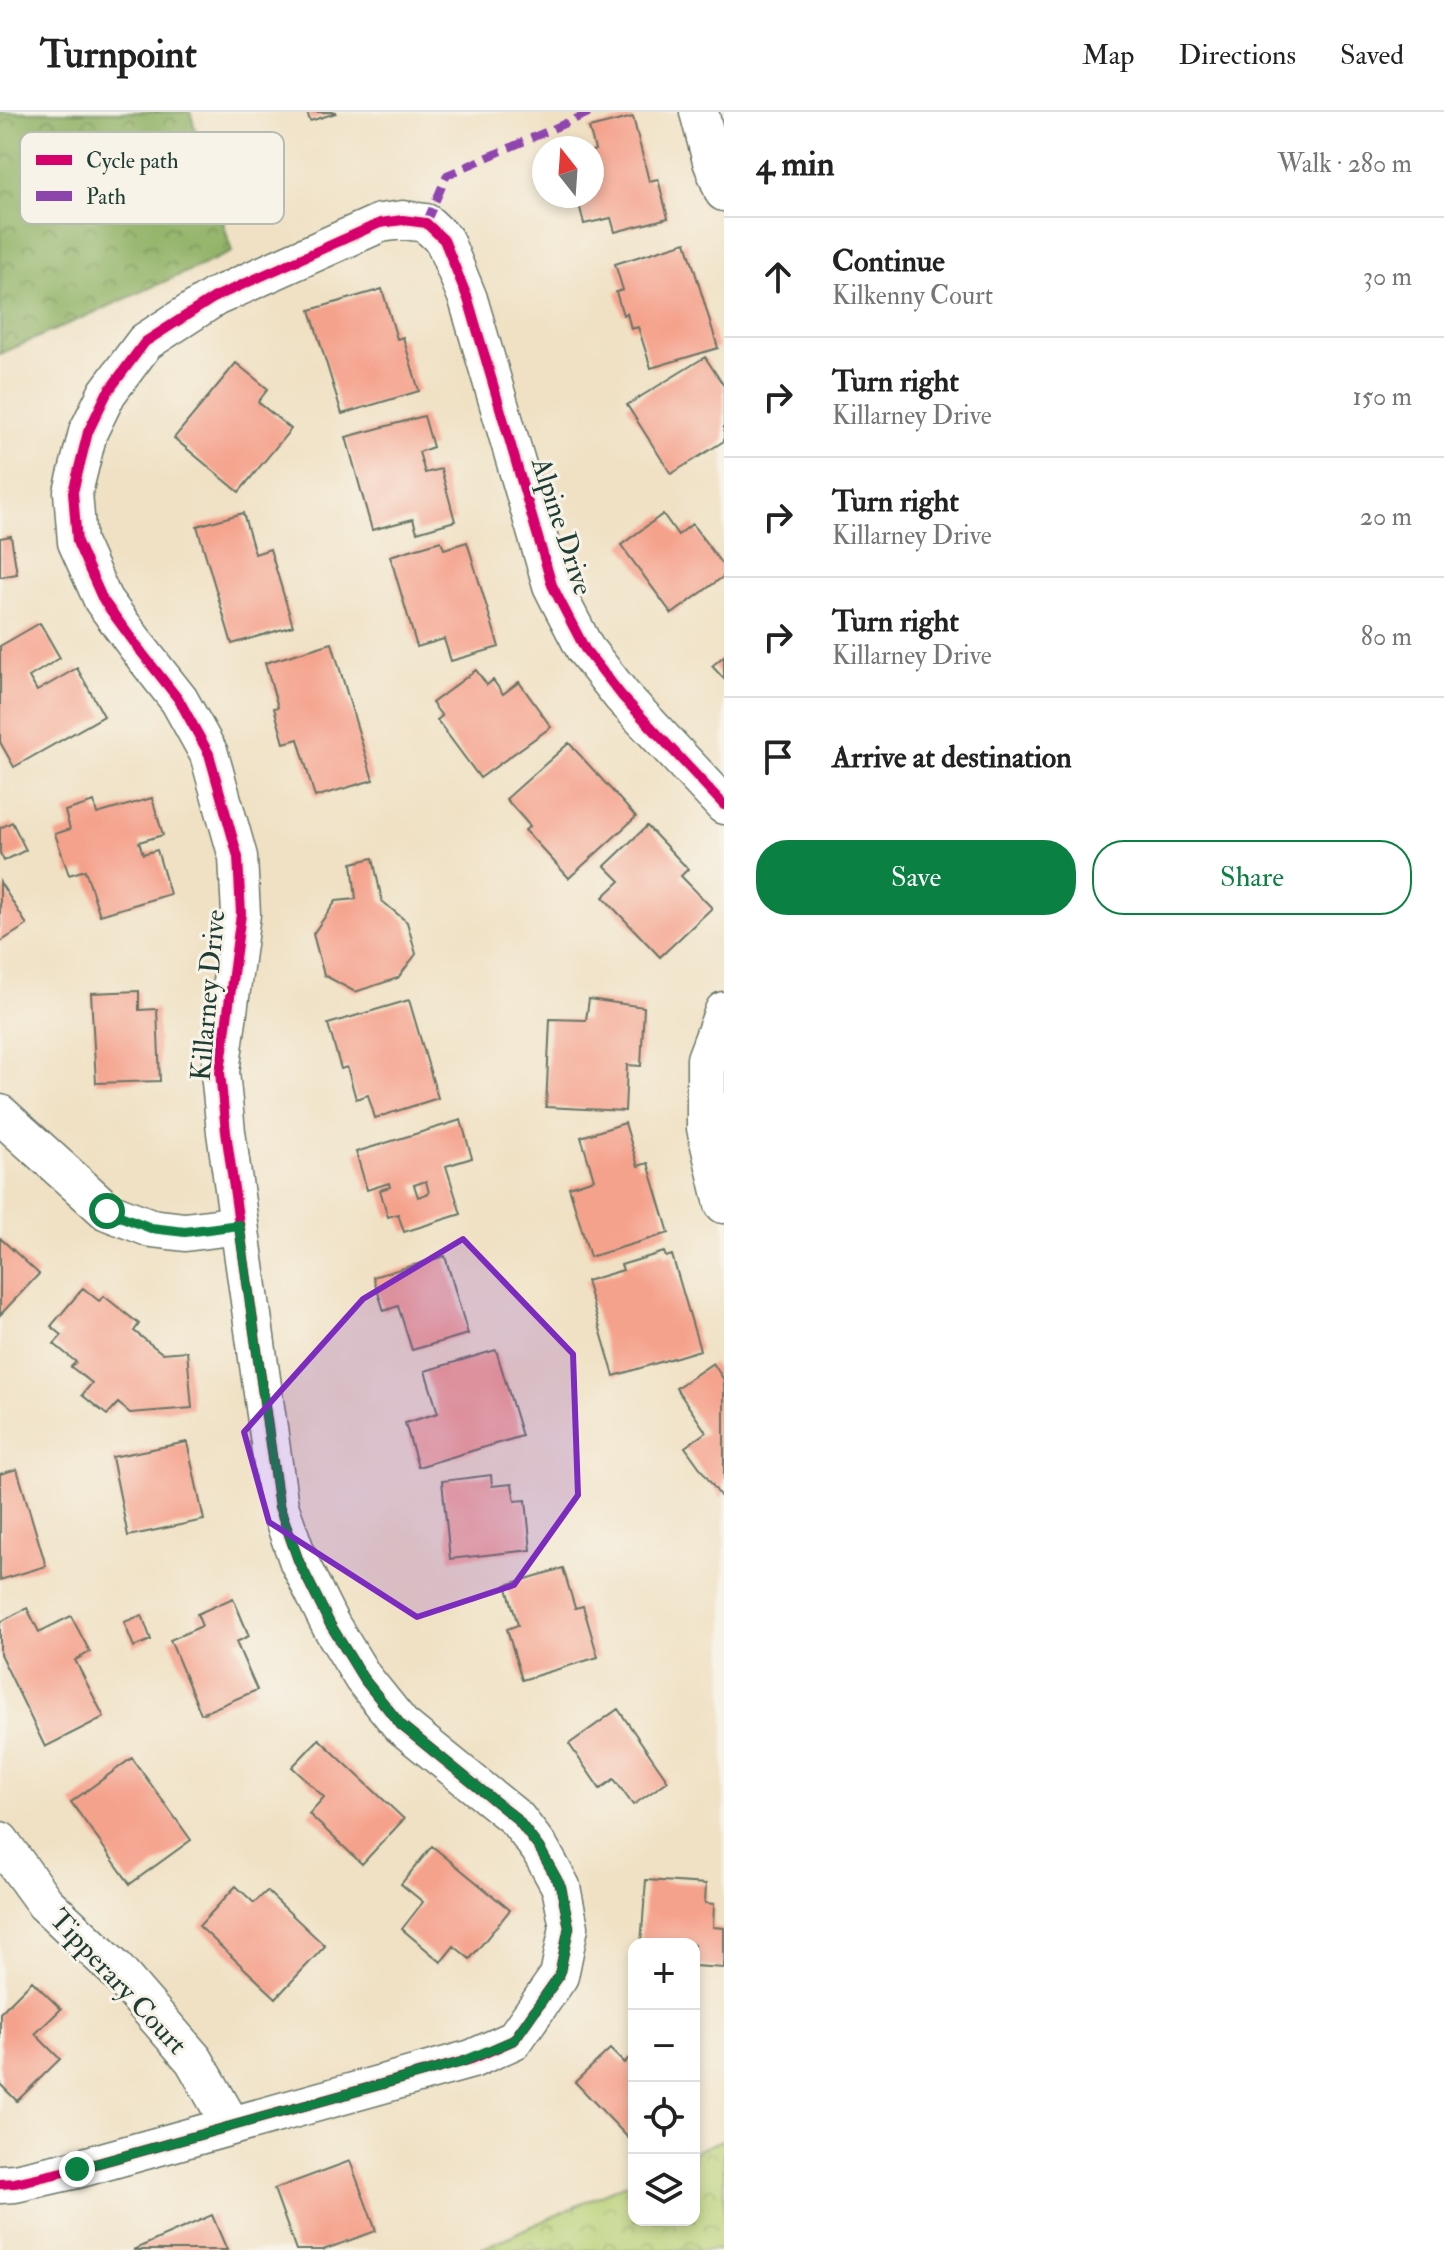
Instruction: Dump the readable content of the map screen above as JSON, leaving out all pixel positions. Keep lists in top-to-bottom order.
{
  "streets": {
    "street": ["Alpine Drive", "Killarney Drive", "Tipperary Court"]
  },
  "crossings": [
    ["Alpine Drive", "Killarney Drive"],
    ["Killarney Drive", "Tipperary Court"]
  ],
  "legend": ["Cycle path", "Path"],
  "north": "top",
  "page": {
    "header": "Turnpoint",
    "nav": ["Map", "Directions", "Saved"],
    "heading": ["4 min", "Walk · 280 m"],
    "list": [
      ["Continue", "Kilkenny Court", "30 m"],
      ["Turn right", "Killarney Drive", "150 m"],
      ["Turn right", "Killarney Drive", "20 m"],
      ["Turn right", "Killarney Drive", "80 m"],
      "Arrive at destination"
    ],
    "buttons": ["Save", "Share"],
    "map_buttons": ["+", "−"]
  }
}
